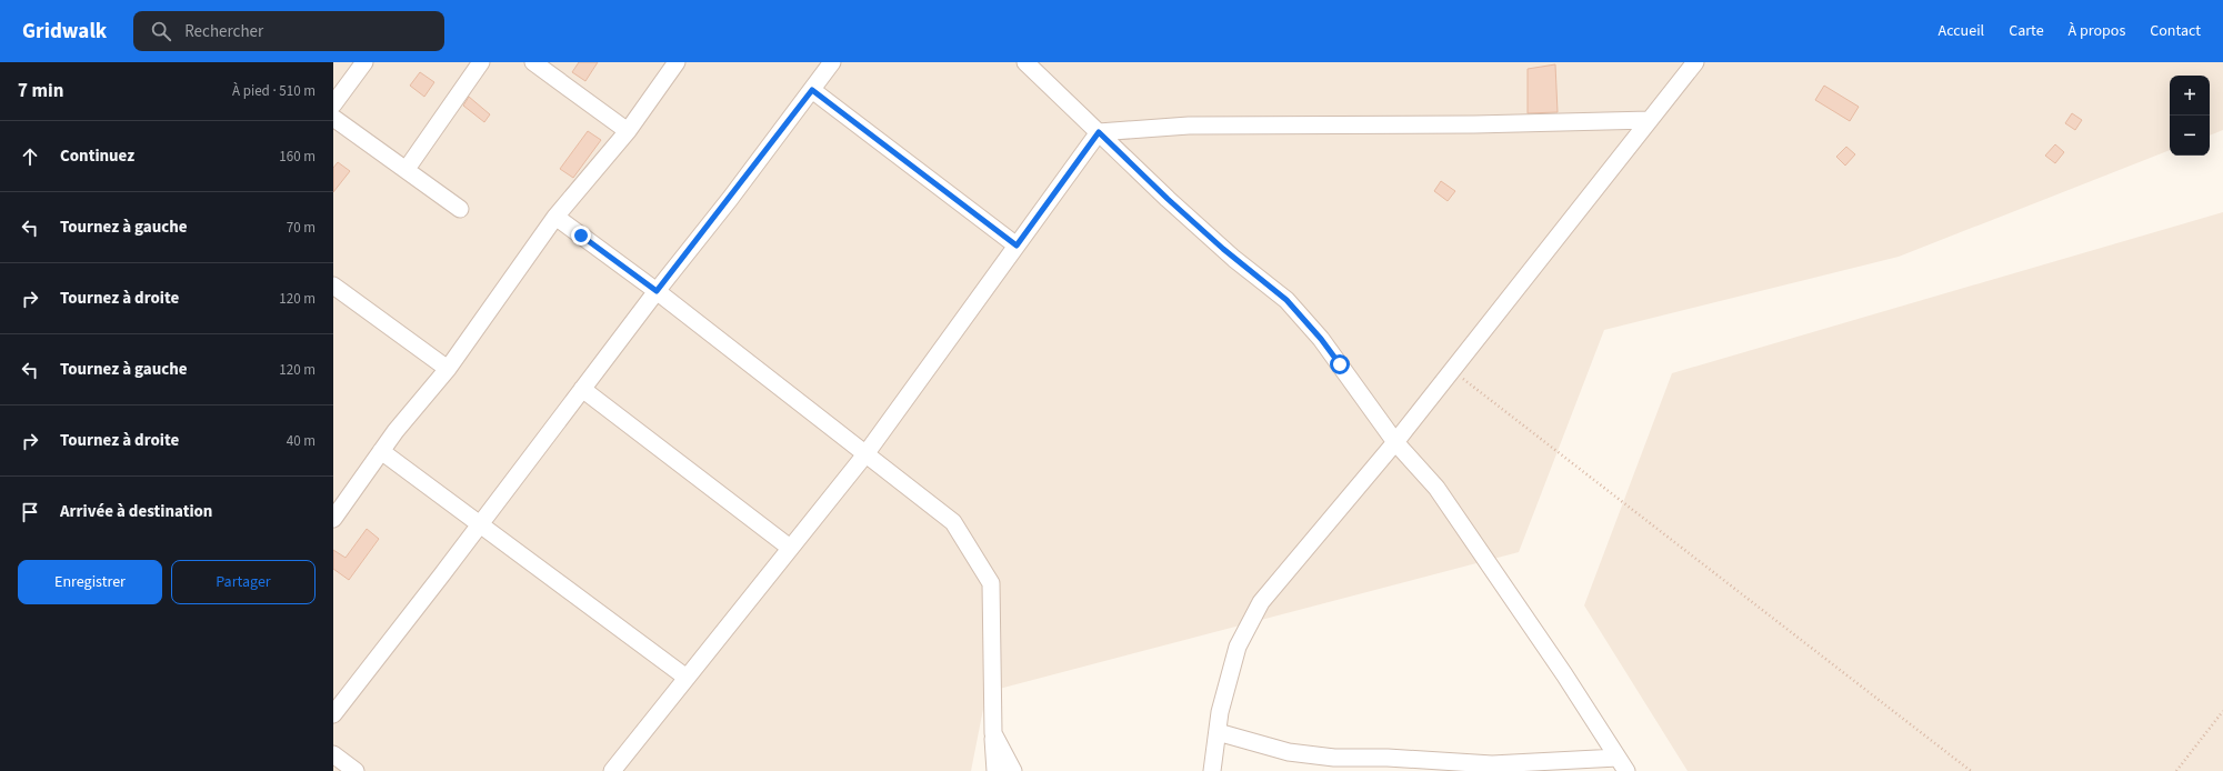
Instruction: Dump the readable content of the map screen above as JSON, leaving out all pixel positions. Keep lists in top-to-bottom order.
{
  "page": {
    "header": "Gridwalk",
    "search": "Rechercher",
    "nav": [
      "Accueil",
      "Carte",
      "À propos",
      "Contact"
    ],
    "heading": ["7 min", "À pied · 510 m"],
    "map_buttons": ["+", "−"],
    "list": [
      ["Continuez", "160 m"],
      ["Tournez à gauche", "70 m"],
      ["Tournez à droite", "120 m"],
      ["Tournez à gauche", "120 m"],
      ["Tournez à droite", "40 m"],
      "Arrivée à destination"
    ],
    "buttons": ["Enregistrer", "Partager"]
  }
}
